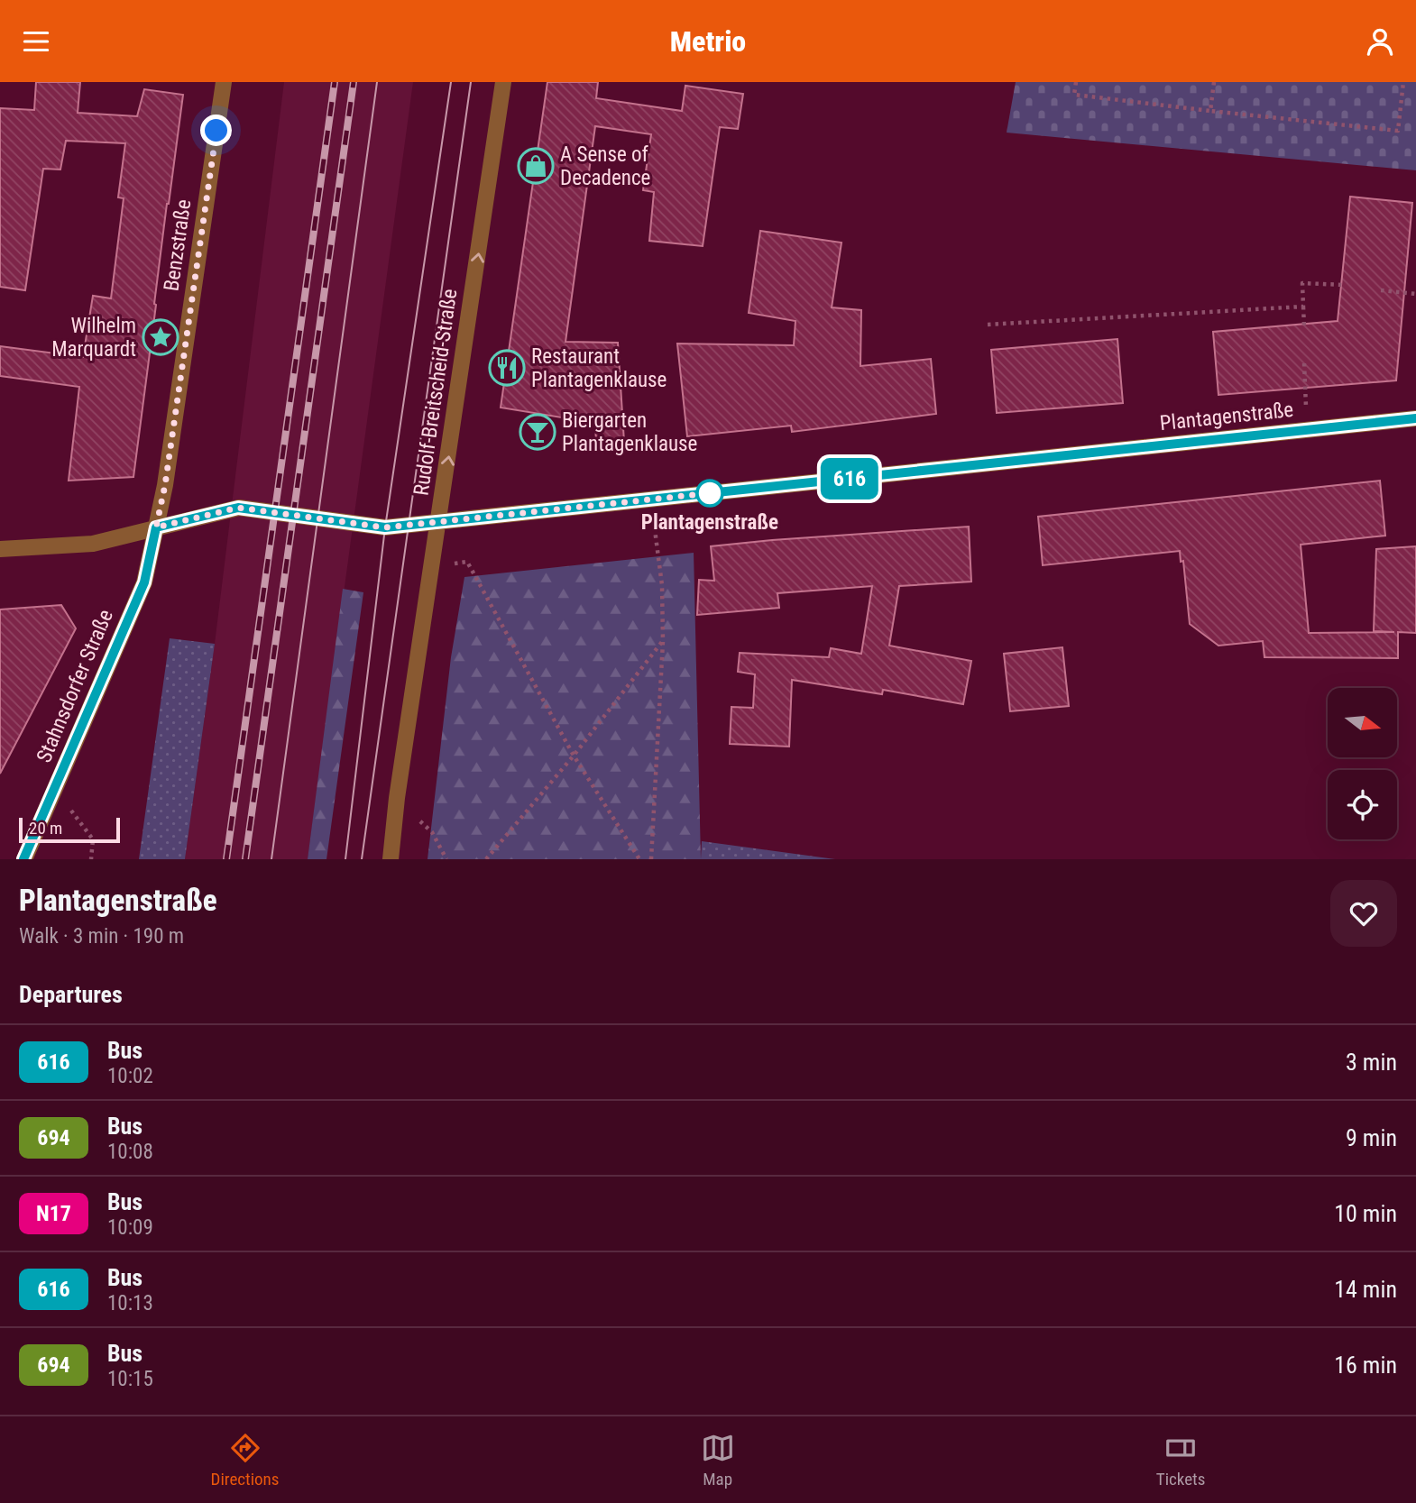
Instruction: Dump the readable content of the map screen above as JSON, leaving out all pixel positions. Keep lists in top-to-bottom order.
{
  "streets": {
    "street": [
      "Benzstraße",
      "Rudolf-Breitscheid-Straße",
      "Plantagenstraße",
      "Stahnsdorfer Straße"
    ]
  },
  "crossings": [
    ["Benzstraße", "Plantagenstraße"],
    ["Benzstraße", "Stahnsdorfer Straße"],
    ["Rudolf-Breitscheid-Straße", "Plantagenstraße"],
    ["Plantagenstraße", "Stahnsdorfer Straße"]
  ],
  "one_way": ["Rudolf-Breitscheid-Straße"],
  "places": {
    "shop": ["A Sense of Decadence"],
    "place": ["Wilhelm Marquardt"],
    "restaurant": ["Restaurant Plantagenklause"],
    "bar": ["Biergarten Plantagenklause"],
    "other": ["Plantagenstraße"]
  },
  "lines": ["bus line 616"],
  "scale_bar": "20 m",
  "north": "right",
  "page": {
    "header": "Metrio",
    "on_map": "616",
    "scale": "20 m",
    "heading": [
      ["Plantagenstraße", "Walk · 3 min · 190 m"],
      "Departures"
    ],
    "list": [
      {
        "mark": "616",
        "name": "Bus",
        "note": "10:02",
        "value": "3 min"
      },
      {
        "mark": "694",
        "name": "Bus",
        "note": "10:08",
        "value": "9 min"
      },
      {
        "mark": "N17",
        "name": "Bus",
        "note": "10:09",
        "value": "10 min"
      },
      {
        "mark": "616",
        "name": "Bus",
        "note": "10:13",
        "value": "14 min"
      },
      {
        "mark": "694",
        "name": "Bus",
        "note": "10:15",
        "value": "16 min"
      }
    ],
    "tabs": ["Directions", "Map", "Tickets"]
  }
}
